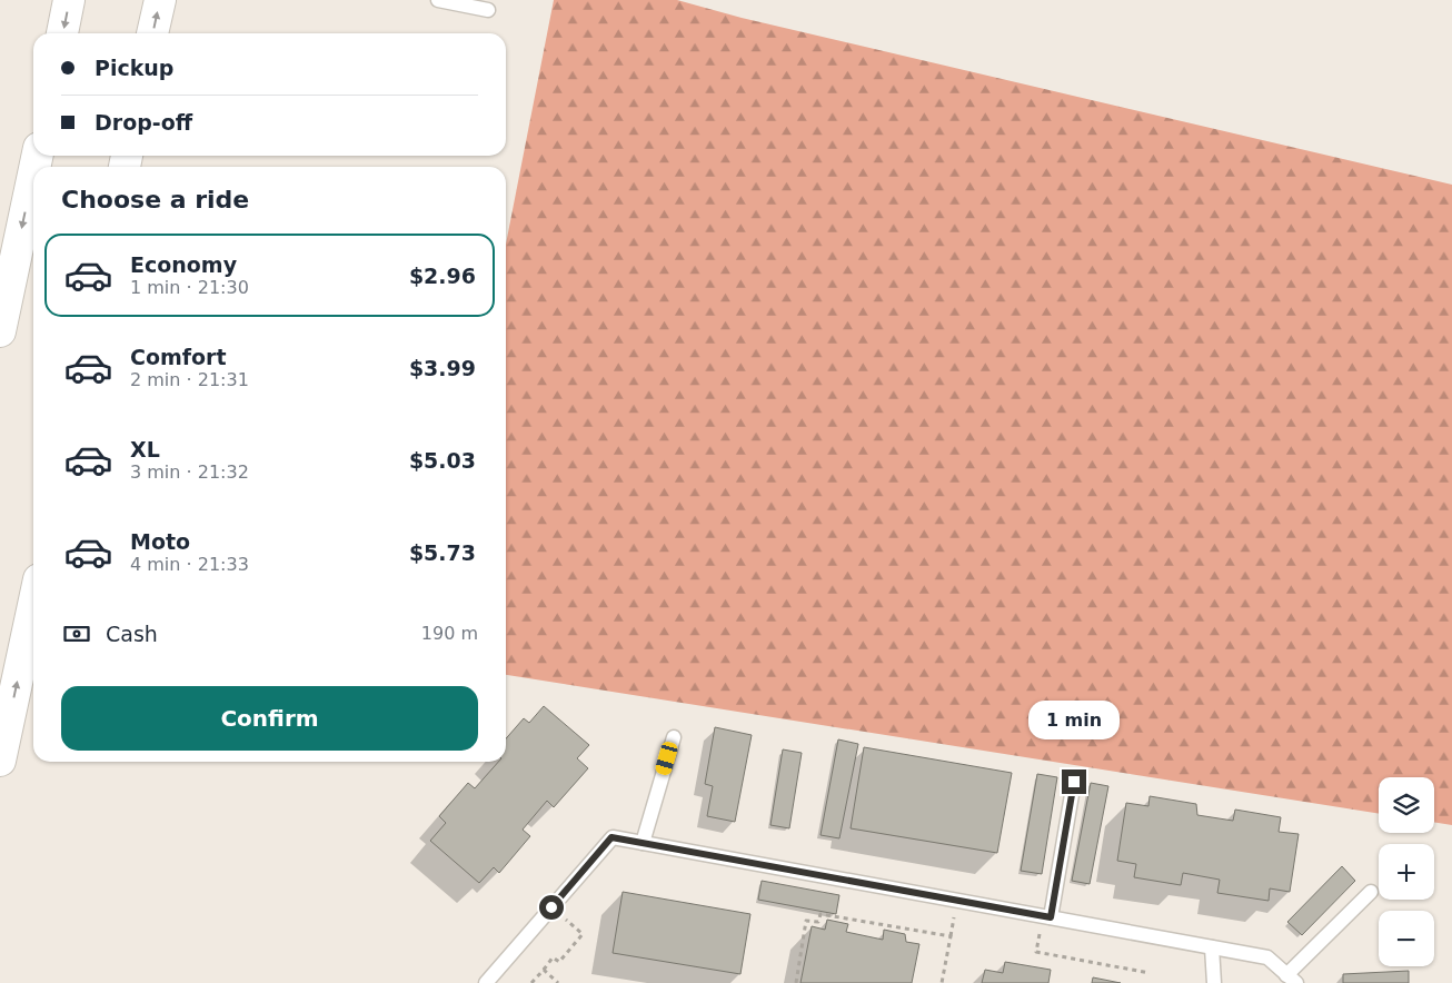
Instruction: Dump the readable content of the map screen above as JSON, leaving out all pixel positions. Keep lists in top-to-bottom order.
{
  "page": {
    "banner": ["Pickup", "Drop-off"],
    "heading": "Choose a ride",
    "list": [
      {
        "name": "Economy",
        "note": "1 min · 21:30",
        "value": "$2.96"
      },
      {
        "name": "Comfort",
        "note": "2 min · 21:31",
        "value": "$3.99"
      },
      {
        "name": "XL",
        "note": "3 min · 21:32",
        "value": "$5.03"
      },
      {
        "name": "Moto",
        "note": "4 min · 21:33",
        "value": "$5.73"
      }
    ],
    "pay": ["Cash", "190 m"],
    "buttons": "Confirm",
    "bubble": "1 min",
    "map_buttons": ["+", "−"]
  }
}
